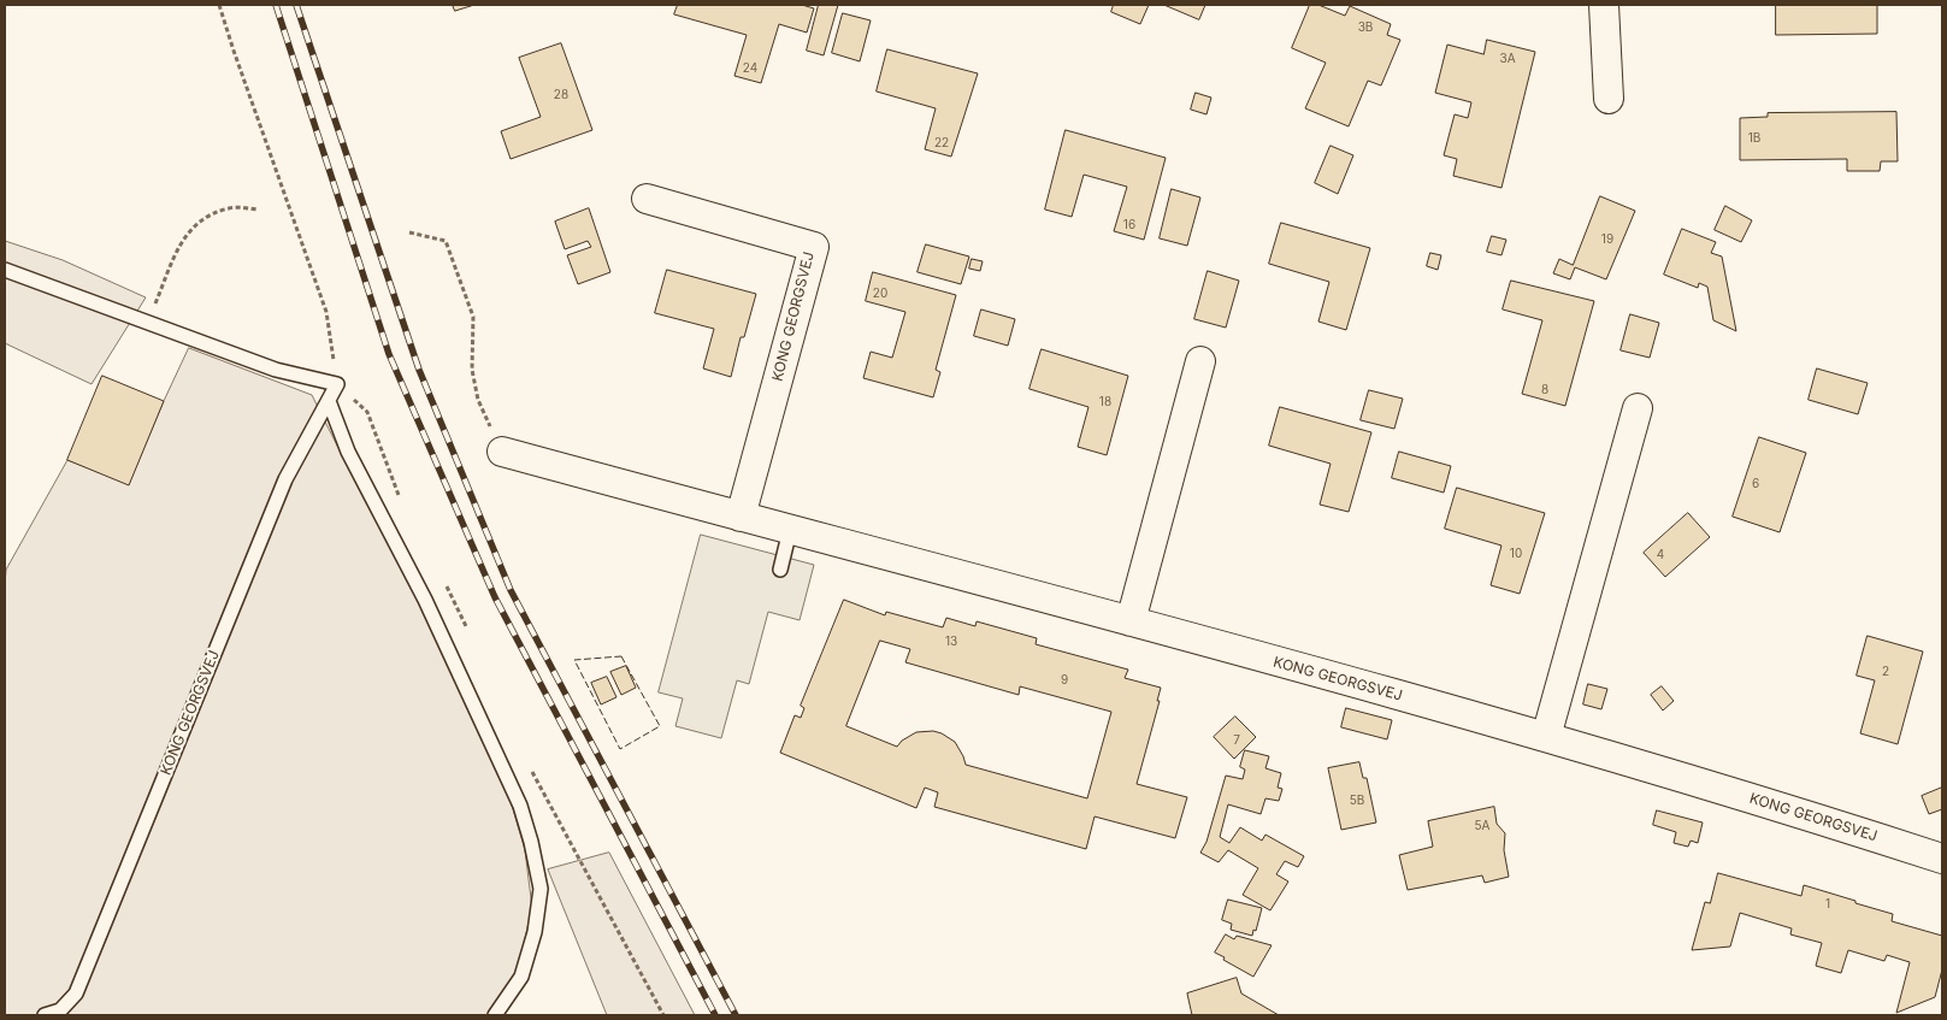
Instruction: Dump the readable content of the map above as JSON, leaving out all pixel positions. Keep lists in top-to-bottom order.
{
  "streets": {
    "street": ["KONG GEORGSVEJ"]
  },
  "house_numbers": [
    "3B",
    "3A",
    "24",
    "28",
    "1B",
    "22",
    "16",
    "19",
    "20",
    "8",
    "18",
    "6",
    "10",
    "4",
    "13",
    "2",
    "9",
    "7",
    "5B",
    "5A",
    "1"
  ]
}
